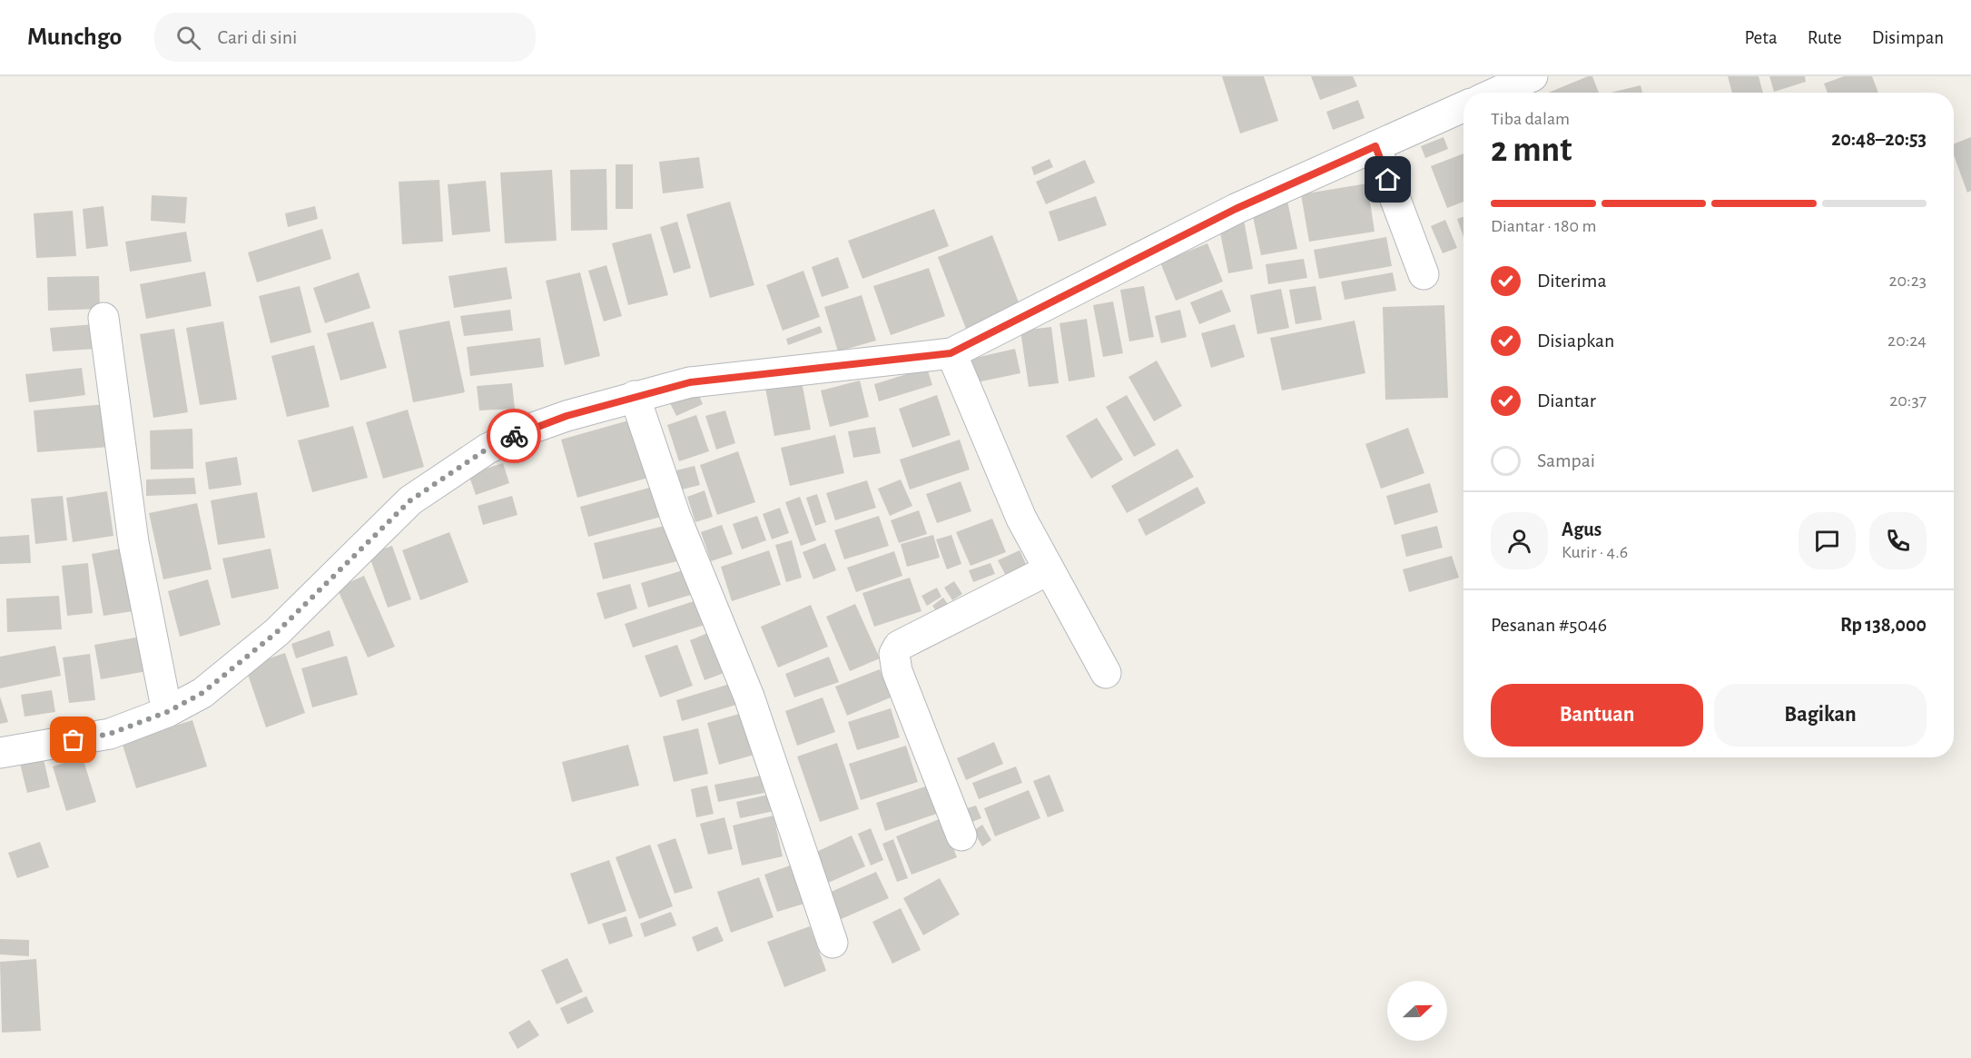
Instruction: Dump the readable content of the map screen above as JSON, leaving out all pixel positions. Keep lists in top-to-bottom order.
{
  "north": "right",
  "page": {
    "header": "Munchgo",
    "search": "Cari di sini",
    "nav": ["Peta", "Rute", "Disimpan"],
    "heading": ["2 mnt", "Tiba dalam", "20:48–20:53"],
    "panel": [
      "Agus",
      "Kurir · 4.6",
      "Pesanan #5046",
      "Rp 138,000"
    ],
    "bar": "Diantar · 180 m",
    "list": [
      ["Diterima", "20:23"],
      ["Disiapkan", "20:24"],
      ["Diantar", "20:37"],
      "Sampai"
    ],
    "buttons": ["Bantuan", "Bagikan"]
  }
}
